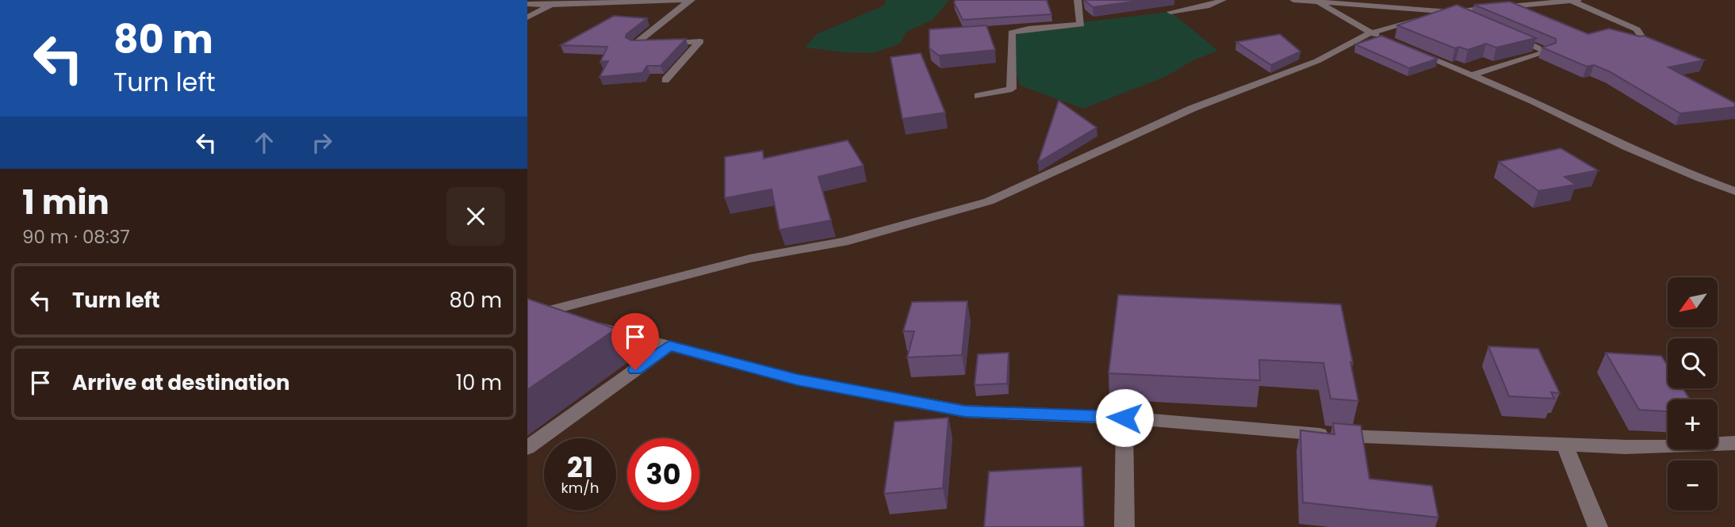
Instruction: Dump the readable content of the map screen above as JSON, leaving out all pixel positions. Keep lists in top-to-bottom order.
{
  "north": "bottom left",
  "page": {
    "turn": ["80 m", "Turn left"],
    "heading": ["1 min", "90 m · 08:37"],
    "list": [
      {
        "name": "Turn left",
        "value": "80 m"
      },
      {
        "name": "Arrive at destination",
        "value": "10 m"
      }
    ],
    "map_buttons": ["+", "−"],
    "speed": "21 km/h",
    "limit": "30"
  }
}
